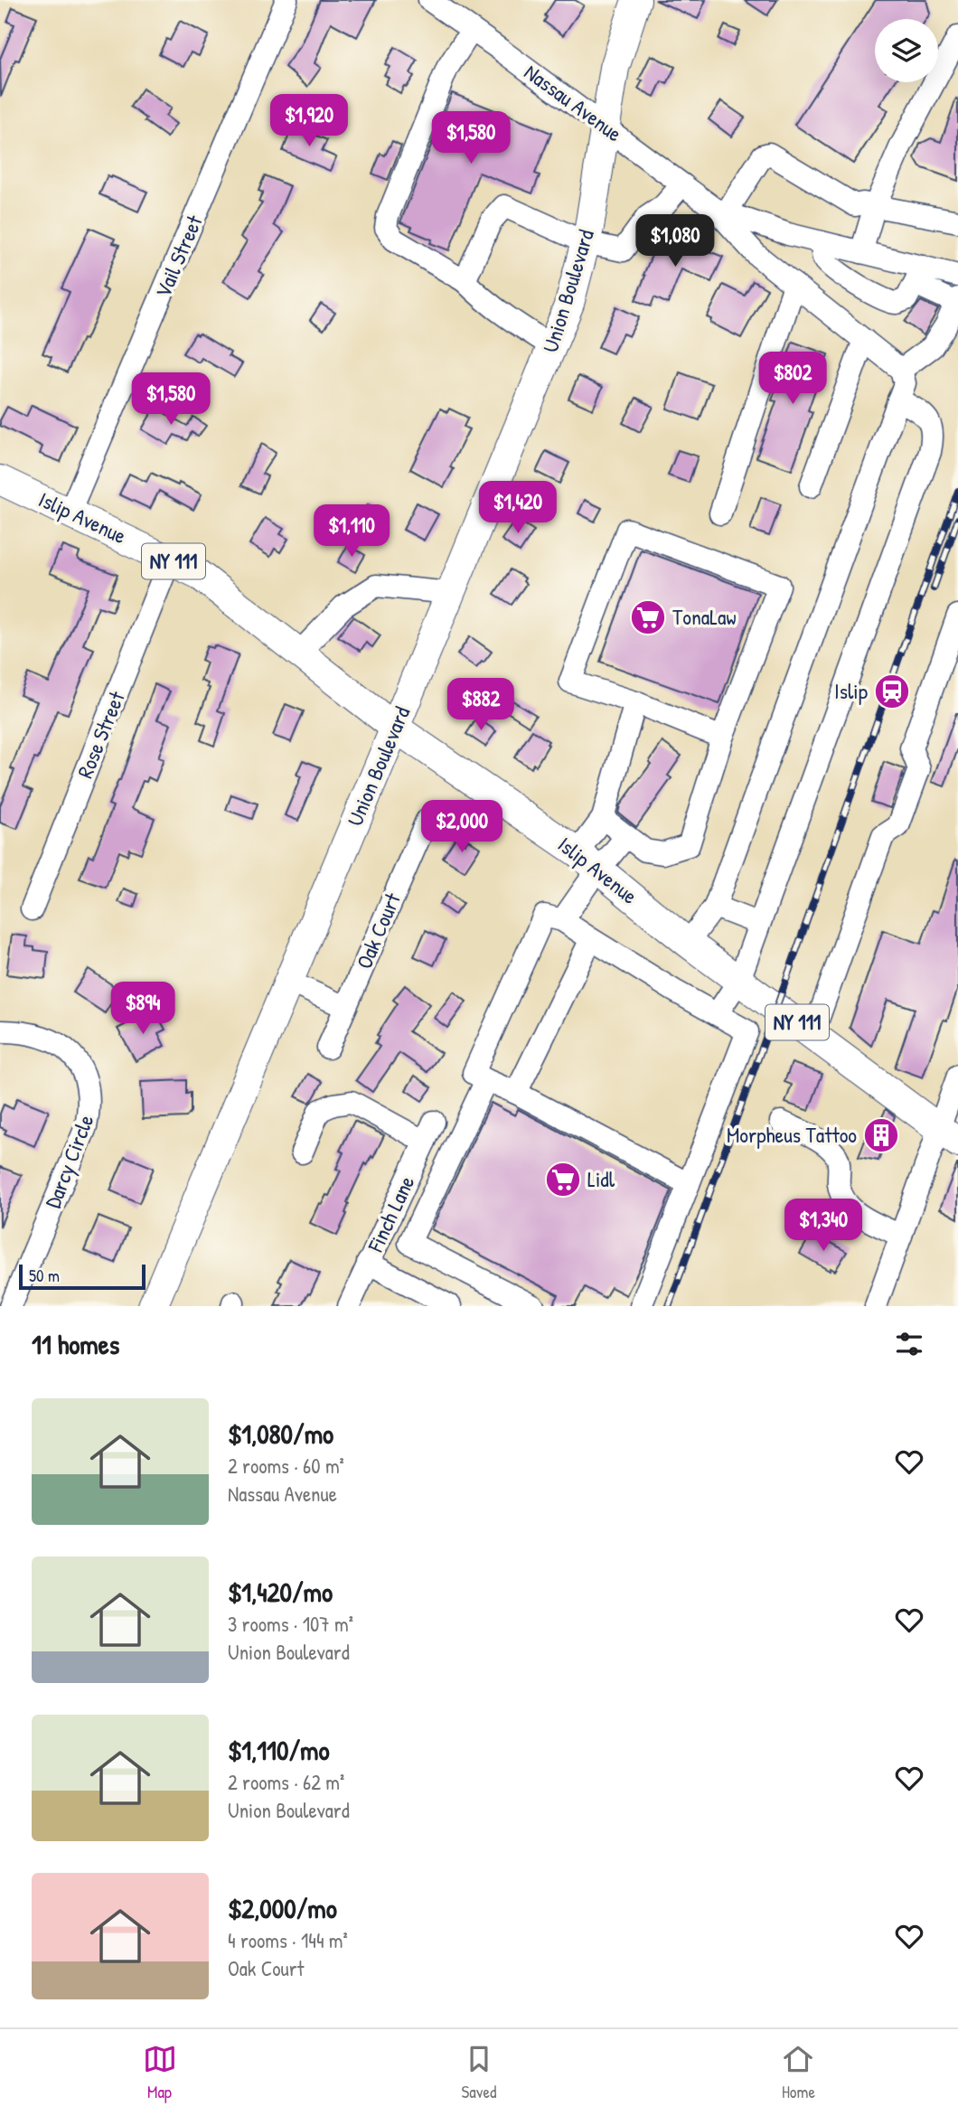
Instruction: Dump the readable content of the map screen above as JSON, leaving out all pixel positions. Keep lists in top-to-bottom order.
{
  "streets": {
    "main road": ["Union Boulevard", "Islip Avenue", "NY 111"],
    "street": [
      "Nassau Avenue",
      "Vail Street",
      "Rose Street",
      "Oak Court",
      "Darcy Circle",
      "Finch Lane"
    ]
  },
  "crossings": [
    ["Nassau Avenue", "Union Boulevard"],
    ["Vail Street", "Islip Avenue"],
    ["Union Boulevard", "Islip Avenue"],
    ["Islip Avenue", "Rose Street"]
  ],
  "places": {
    "supermarket": ["TonaLaw", "Lidl"],
    "station": ["Islip"],
    "building": ["Morpheus Tattoo"]
  },
  "scale_bar": "50 m",
  "page": {
    "price": [
      "$1,920",
      "$1,580",
      "$1,080",
      "$802",
      "$1,580",
      "$1,420",
      "$1,110",
      "$882",
      "$2,000",
      "$894",
      "$1,340"
    ],
    "scale": "50 m",
    "heading": "11 homes",
    "list": [
      {
        "name": "$1,080/mo",
        "note": "2 rooms · 60 m² · Nassau Avenue"
      },
      {
        "name": "$1,420/mo",
        "note": "3 rooms · 107 m² · Union Boulevard"
      },
      {
        "name": "$1,110/mo",
        "note": "2 rooms · 62 m² · Union Boulevard"
      },
      {
        "name": "$2,000/mo",
        "note": "4 rooms · 144 m² · Oak Court"
      }
    ],
    "tabs": ["Map", "Saved", "Home"]
  }
}
